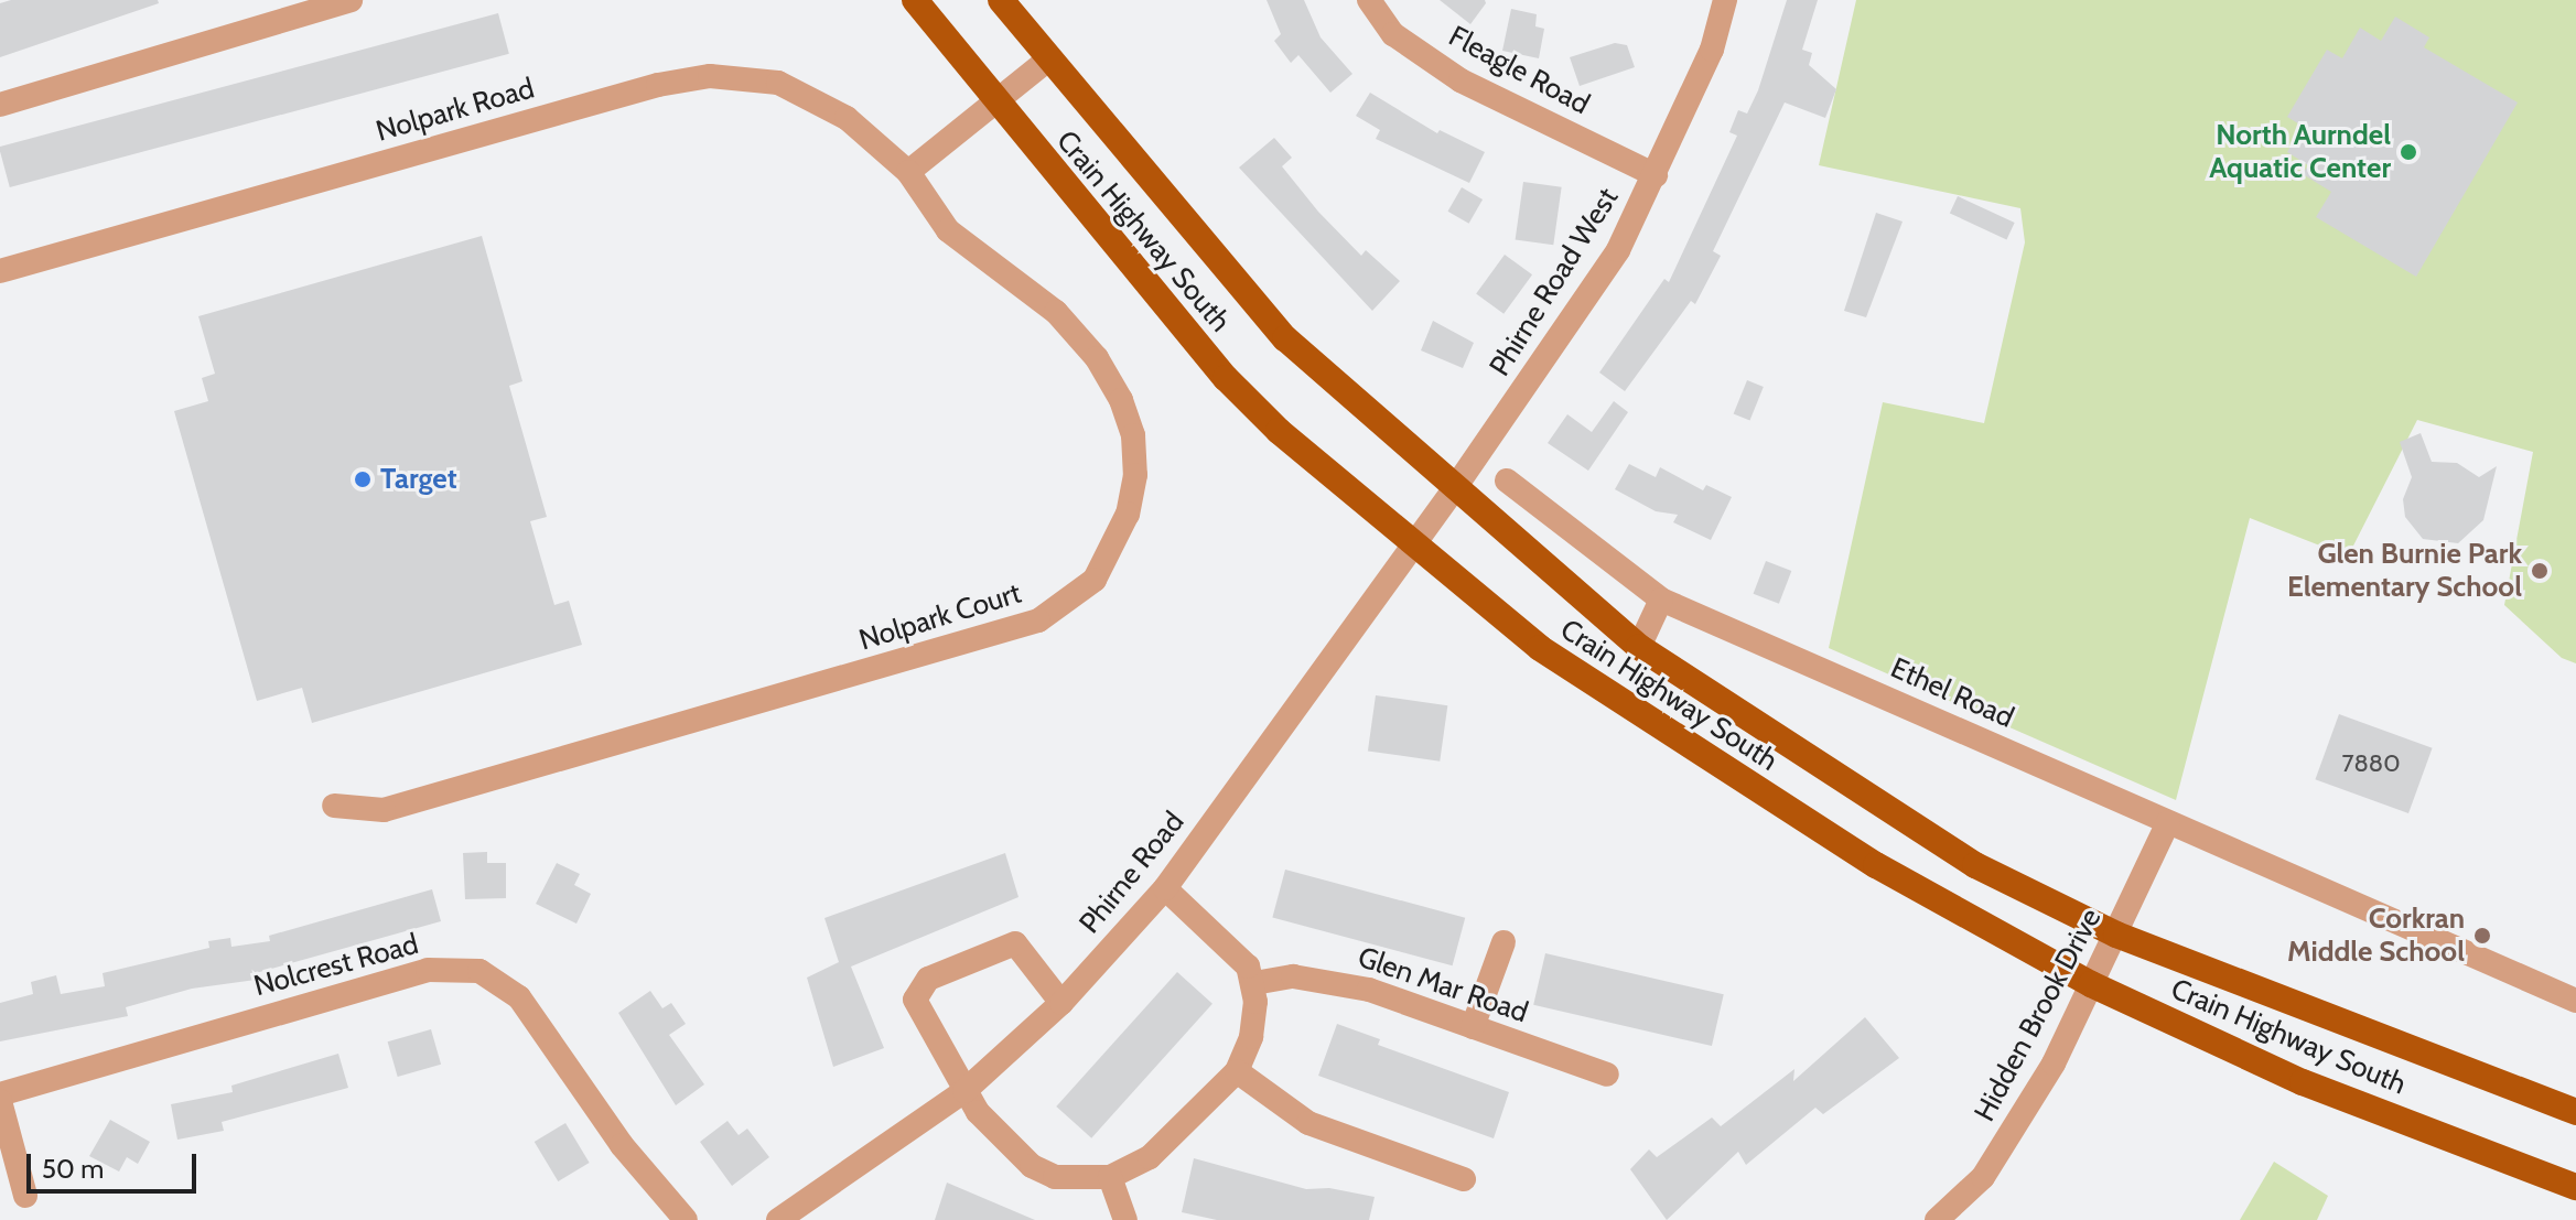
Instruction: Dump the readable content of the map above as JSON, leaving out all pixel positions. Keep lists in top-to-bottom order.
{
  "streets": {
    "main road": ["Crain Highway South"],
    "street": [
      "Fleagle Road",
      "Nolpark Road",
      "Phirne Road West",
      "Nolpark Court",
      "Ethel Road",
      "Phirne Road",
      "Nolcrest Road",
      "Glen Mar Road",
      "Hidden Brook Drive"
    ]
  },
  "crossings": [
    ["Fleagle Road", "Phirne Road West"],
    ["Nolpark Road", "Nolpark Court"],
    ["Crain Highway South", "Phirne Road West"],
    ["Crain Highway South", "Phirne Road"],
    ["Crain Highway South", "Hidden Brook Drive"],
    ["Phirne Road West", "Phirne Road"],
    ["Ethel Road", "Hidden Brook Drive"]
  ],
  "places": [
    "North Aurndel Aquatic Center",
    "Target",
    "Glen Burnie Park Elementary School",
    "Corkran Middle School"
  ],
  "house_numbers": ["7880"],
  "scale_bar": "50 m"
}
